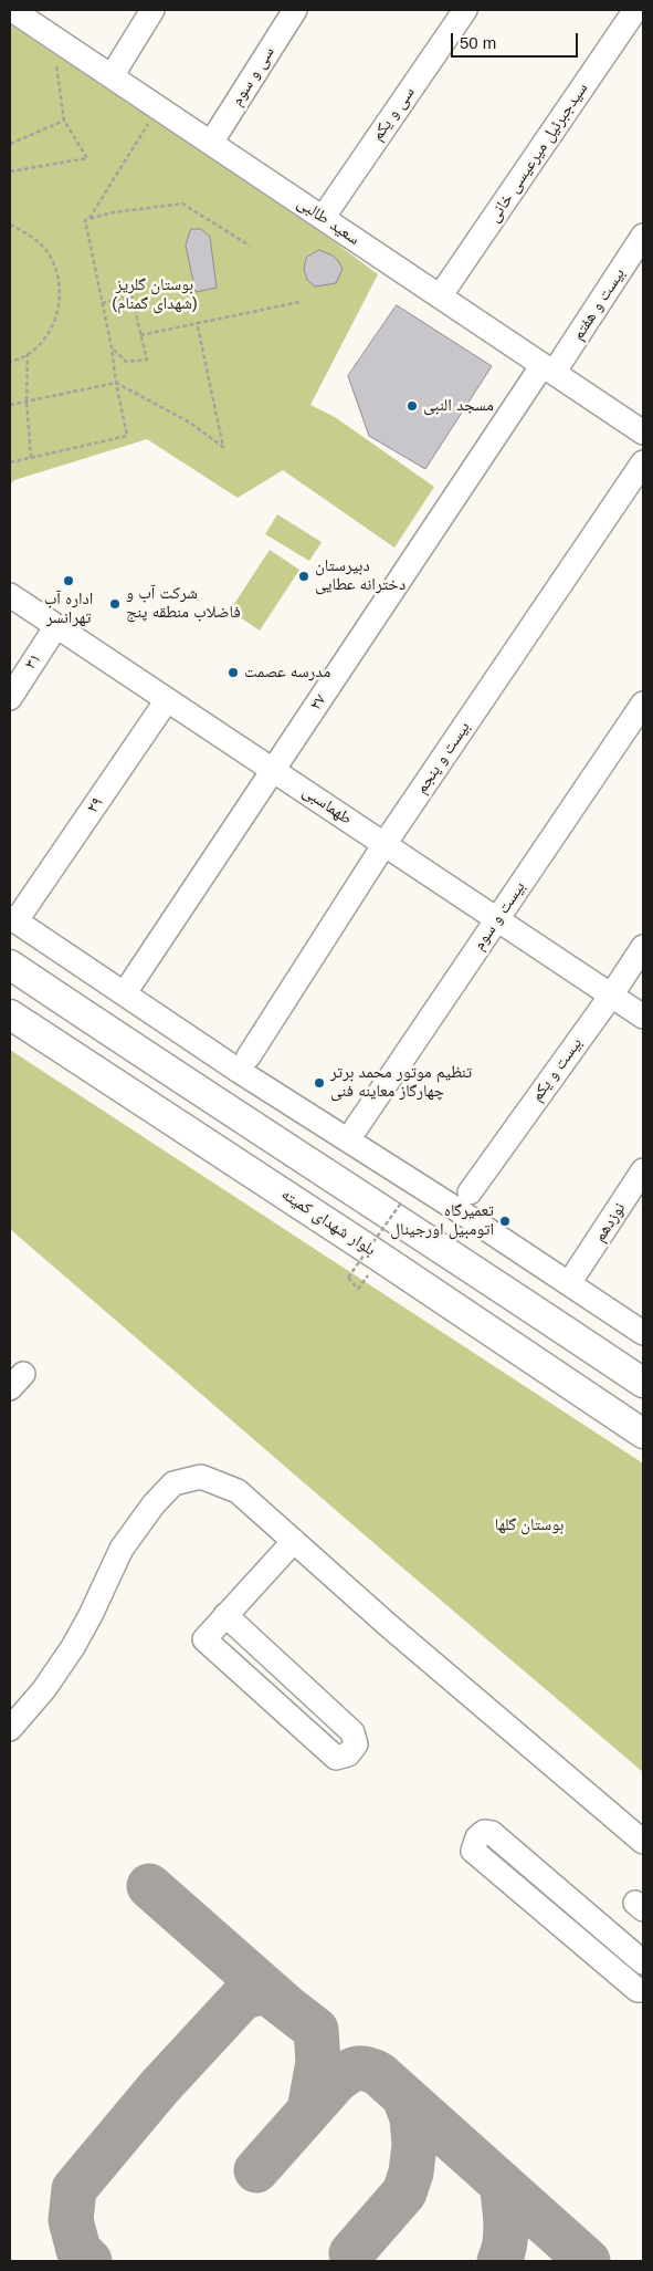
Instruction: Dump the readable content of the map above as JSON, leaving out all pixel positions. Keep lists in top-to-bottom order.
{
  "streets": {
    "main road": ["بلوار شهدای کمیته"],
    "street": [
      "سی و سوم",
      "سی و یکم",
      "سیدجبرئیل میرعیسی خانی",
      "سعید طالبی",
      "بیست و هفتم",
      "۳۱",
      "۲۷",
      "بیست و پنجم",
      "۲۹",
      "طهماسبی",
      "بیست و سوم",
      "بیست و یکم",
      "نوزدهم"
    ]
  },
  "crossings": [
    ["سی و سوم", "سعید طالبی"],
    ["سی و یکم", "سعید طالبی"],
    ["سیدجبرئیل میرعیسی خانی", "سعید طالبی"],
    ["سعید طالبی", "بیست و هفتم"],
    ["سعید طالبی", "۲۷"],
    ["بیست و هفتم", "۲۷"],
    ["۳۱", "طهماسبی"],
    ["۲۷", "طهماسبی"],
    ["بیست و پنجم", "طهماسبی"],
    ["۲۹", "طهماسبی"],
    ["طهماسبی", "بیست و سوم"],
    ["طهماسبی", "بیست و یکم"]
  ],
  "parks": ["بوستان گلریز (شهدای گمنام)", "بوستان گلها"],
  "places": [
    "مسجد النبی",
    "دبیرستان دخترانه عطایی",
    "اداره آب تهرانسر",
    "شرکت آب و فاضلاب منطقه پنج",
    "مدرسه عصمت",
    "تنظیم موتور محمد برتر چهارگاز معاینه فنی",
    "تعمیرگاه اتومبیل اورجینال"
  ],
  "scale_bar": "50 m"
}
